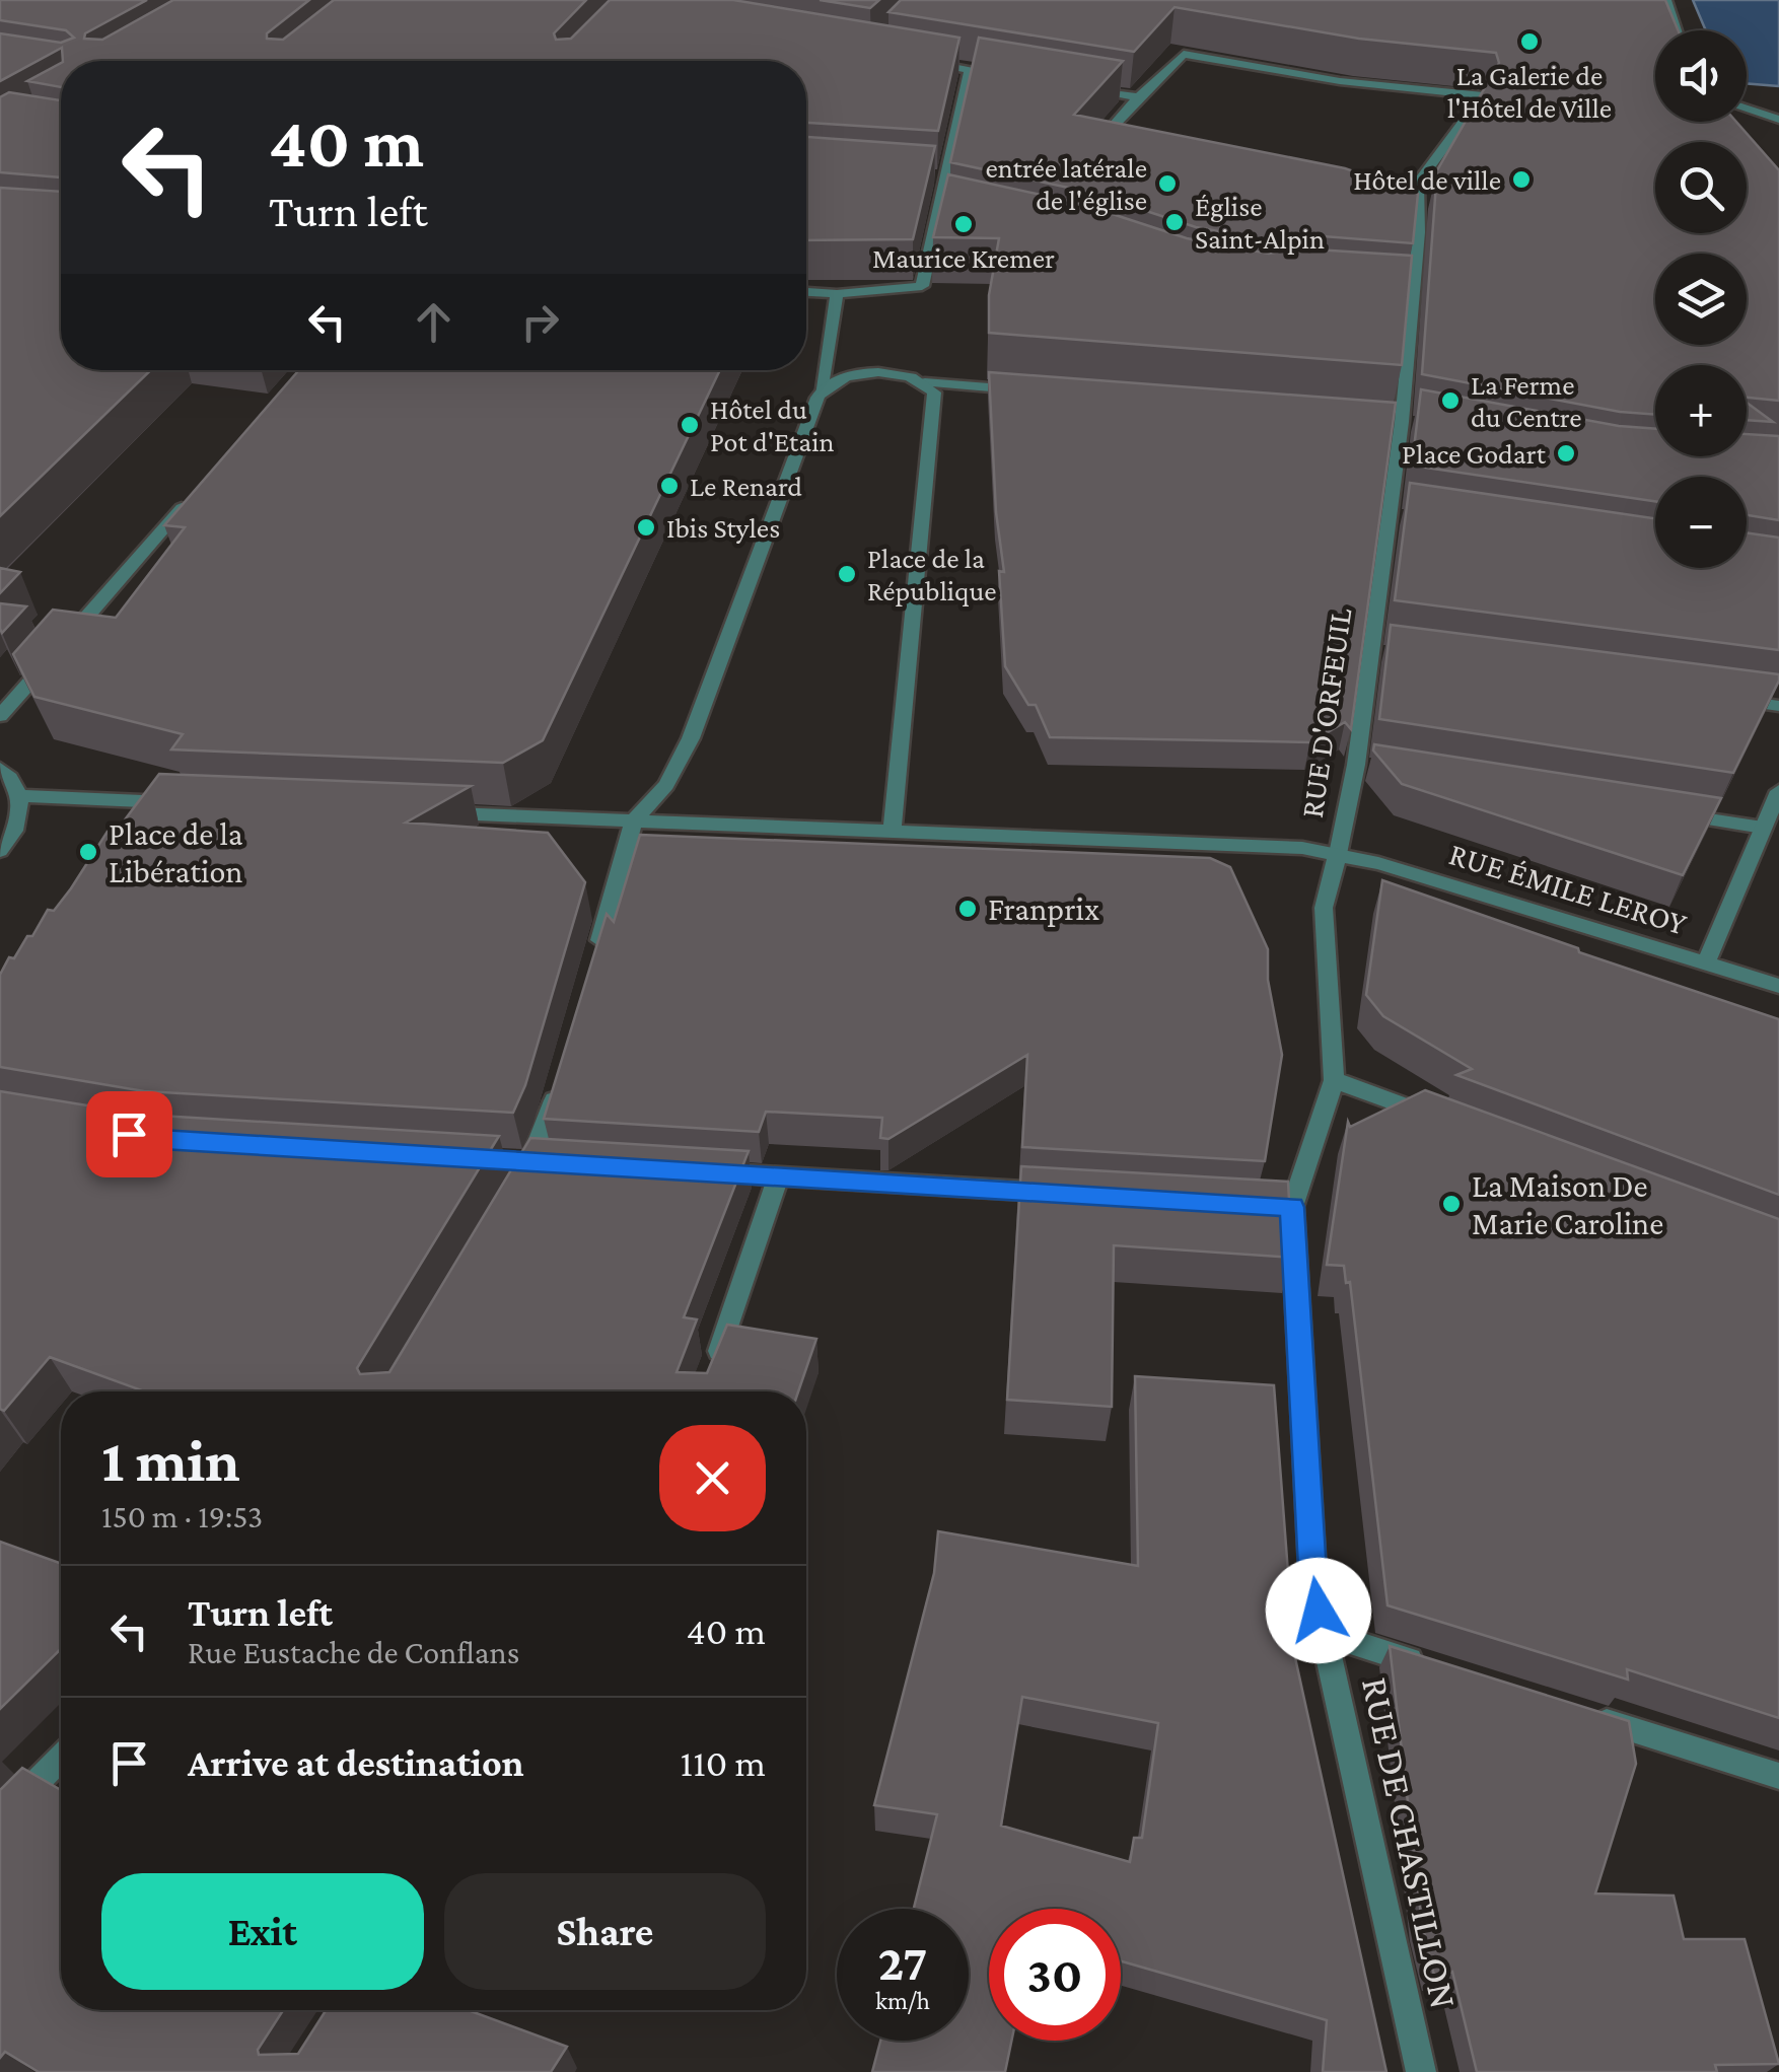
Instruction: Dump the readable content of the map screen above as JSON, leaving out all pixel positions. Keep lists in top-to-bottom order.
{
  "streets": {
    "street": ["RUE D'ORFEUIL", "RUE ÉMILE LEROY", "RUE DE CHASTILLON"]
  },
  "crossings": [
    ["RUE D'ORFEUIL", "RUE ÉMILE LEROY"],
    ["RUE D'ORFEUIL", "RUE DE CHASTILLON"]
  ],
  "places": [
    "La Galerie de l'Hôtel de Ville",
    "Hôtel de ville",
    "entrée latérale de l'église",
    "Église Saint-Alpin",
    "Maurice Kremer",
    "La Ferme du Centre",
    "Hôtel du Pot d'Etain",
    "Place Godart",
    "Le Renard",
    "Ibis Styles",
    "Place de la République",
    "Place de la Libération",
    "Franprix",
    "La Maison De Marie Caroline"
  ],
  "page": {
    "map_buttons": ["+", "−"],
    "turn": ["40 m", "Turn left"],
    "heading": ["1 min", "150 m · 19:53"],
    "list": [
      {
        "name": "Turn left",
        "note": "Rue Eustache de Conflans",
        "value": "40 m"
      },
      {
        "name": "Arrive at destination",
        "value": "110 m"
      }
    ],
    "buttons": ["Exit", "Share"],
    "speed": "27 km/h",
    "limit": "30"
  }
}
